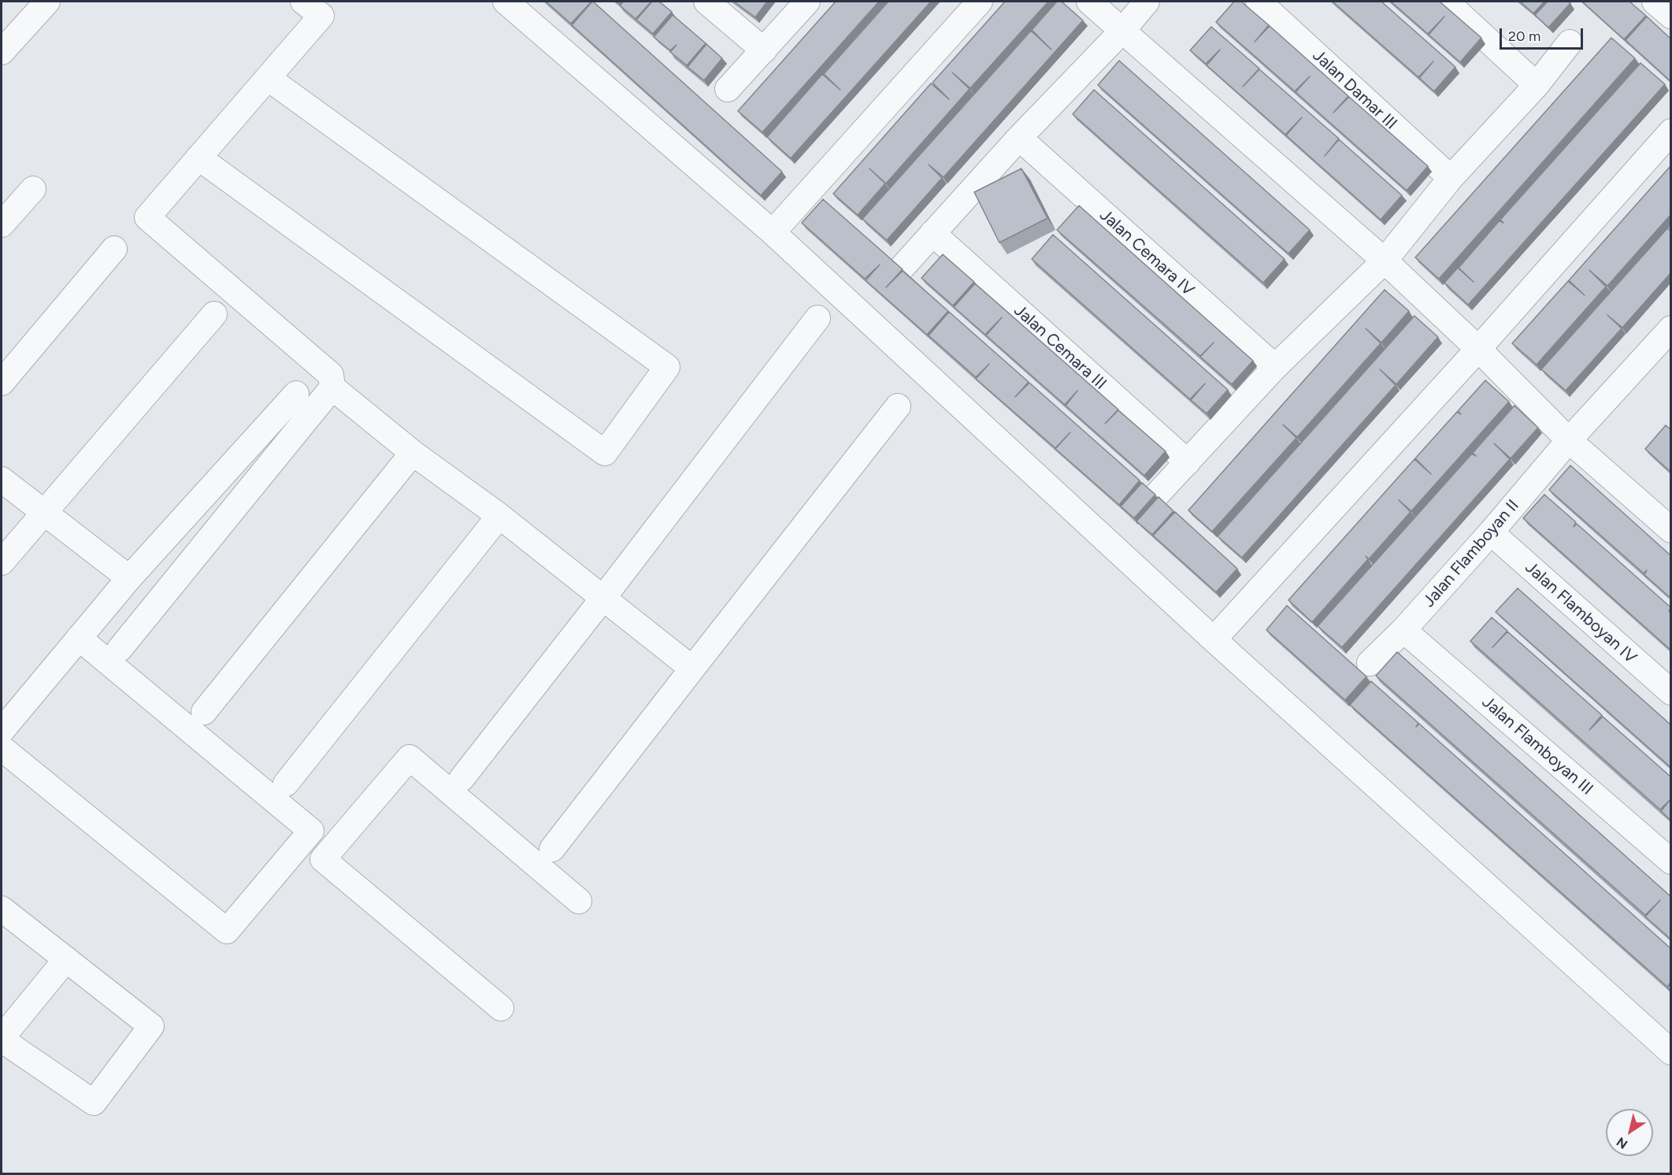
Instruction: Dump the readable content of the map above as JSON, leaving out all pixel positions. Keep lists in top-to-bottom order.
{
  "streets": {
    "street": [
      "Jalan Damar III",
      "Jalan Cemara IV",
      "Jalan Cemara III",
      "Jalan Flamboyan II",
      "Jalan Flamboyan IV",
      "Jalan Flamboyan III"
    ]
  },
  "crossings": [
    ["Jalan Flamboyan II", "Jalan Flamboyan IV"],
    ["Jalan Flamboyan II", "Jalan Flamboyan III"]
  ],
  "scale_bar": "20 m",
  "north": "bottom left"
}
